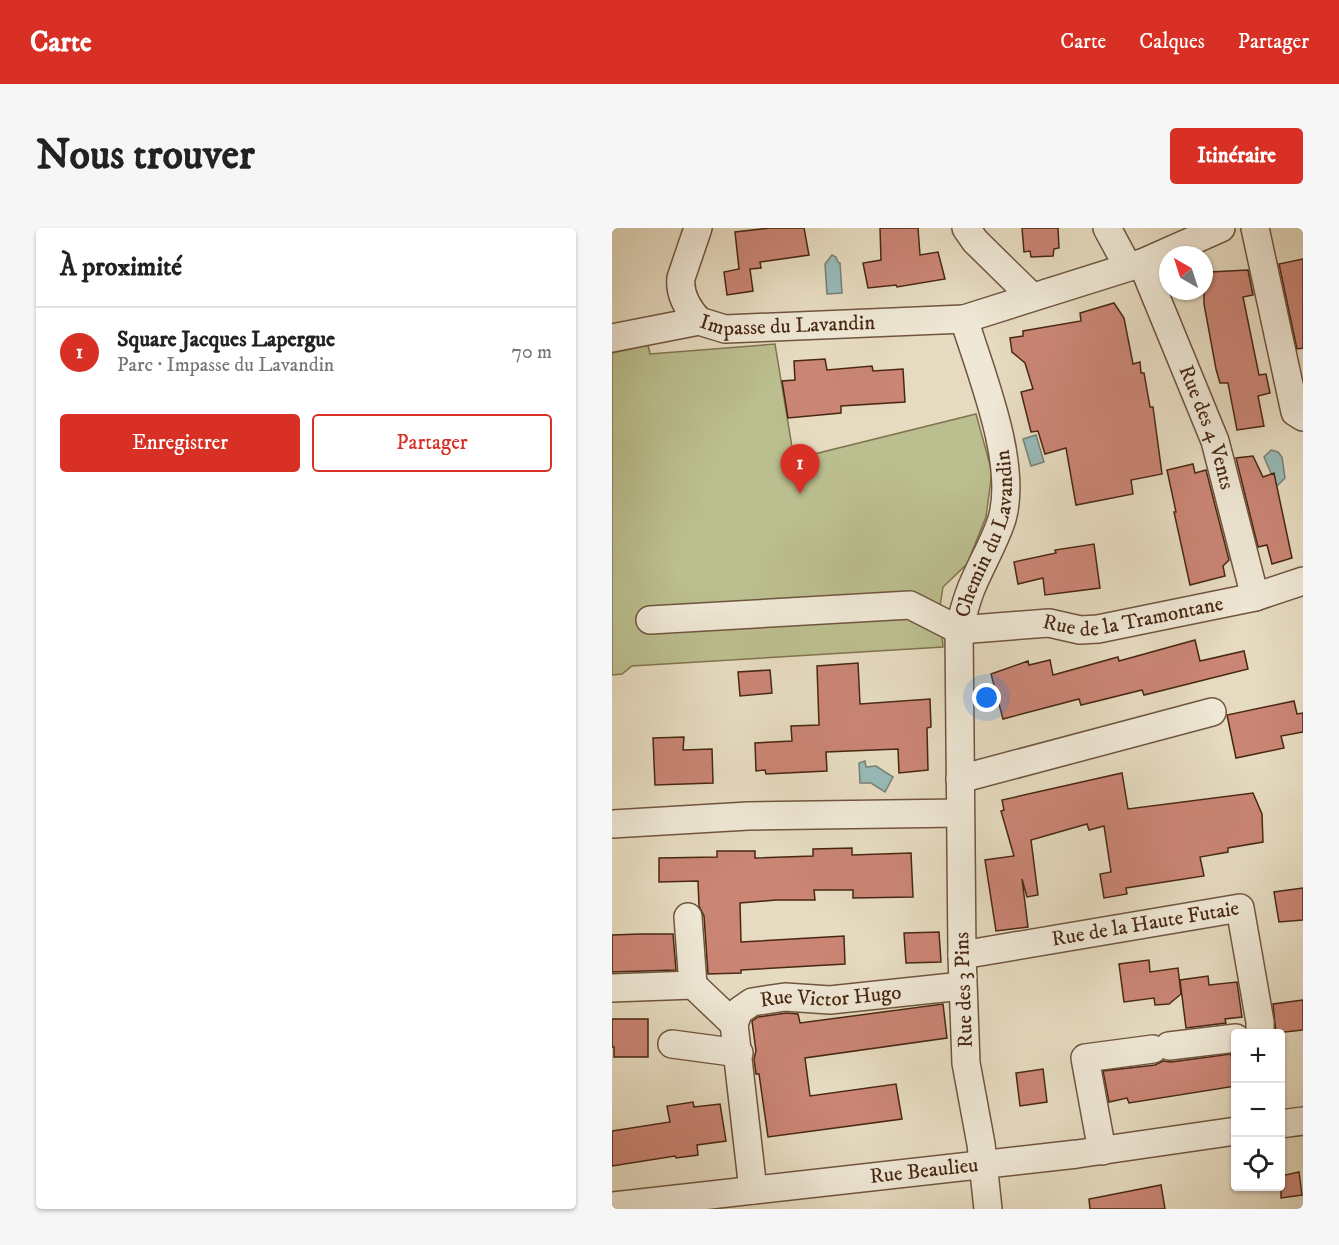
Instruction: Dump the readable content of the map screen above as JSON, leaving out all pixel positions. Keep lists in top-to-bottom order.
{
  "streets": {
    "street": [
      "Impasse du Lavandin",
      "Rue des 4 Vents",
      "Chemin du Lavandin",
      "Rue de la Tramontane",
      "Rue de la Haute Futaie",
      "Rue des 3 Pins",
      "Rue Victor Hugo",
      "Rue Beaulieu"
    ]
  },
  "crossings": [
    ["Impasse du Lavandin", "Chemin du Lavandin"],
    ["Rue des 4 Vents", "Rue de la Tramontane"],
    ["Chemin du Lavandin", "Rue de la Tramontane"],
    ["Chemin du Lavandin", "Rue des 3 Pins"],
    ["Rue de la Tramontane", "Rue des 3 Pins"],
    ["Rue de la Haute Futaie", "Rue des 3 Pins"],
    ["Rue des 3 Pins", "Rue Victor Hugo"],
    ["Rue des 3 Pins", "Rue Beaulieu"],
    ["Rue Victor Hugo", "Rue Beaulieu"]
  ],
  "north": "top left",
  "page": {
    "header": "Carte",
    "nav": ["Carte", "Calques", "Partager"],
    "buttons": [
      "Itinéraire",
      ["Enregistrer", "Partager"]
    ],
    "title": "Nous trouver",
    "heading": "À proximité",
    "list": [
      {
        "mark": "1",
        "name": "Square Jacques Lapergue",
        "note": "Parc · Impasse du Lavandin",
        "value": "70 m"
      }
    ],
    "pins": "1",
    "map_buttons": ["+", "−"]
  }
}
